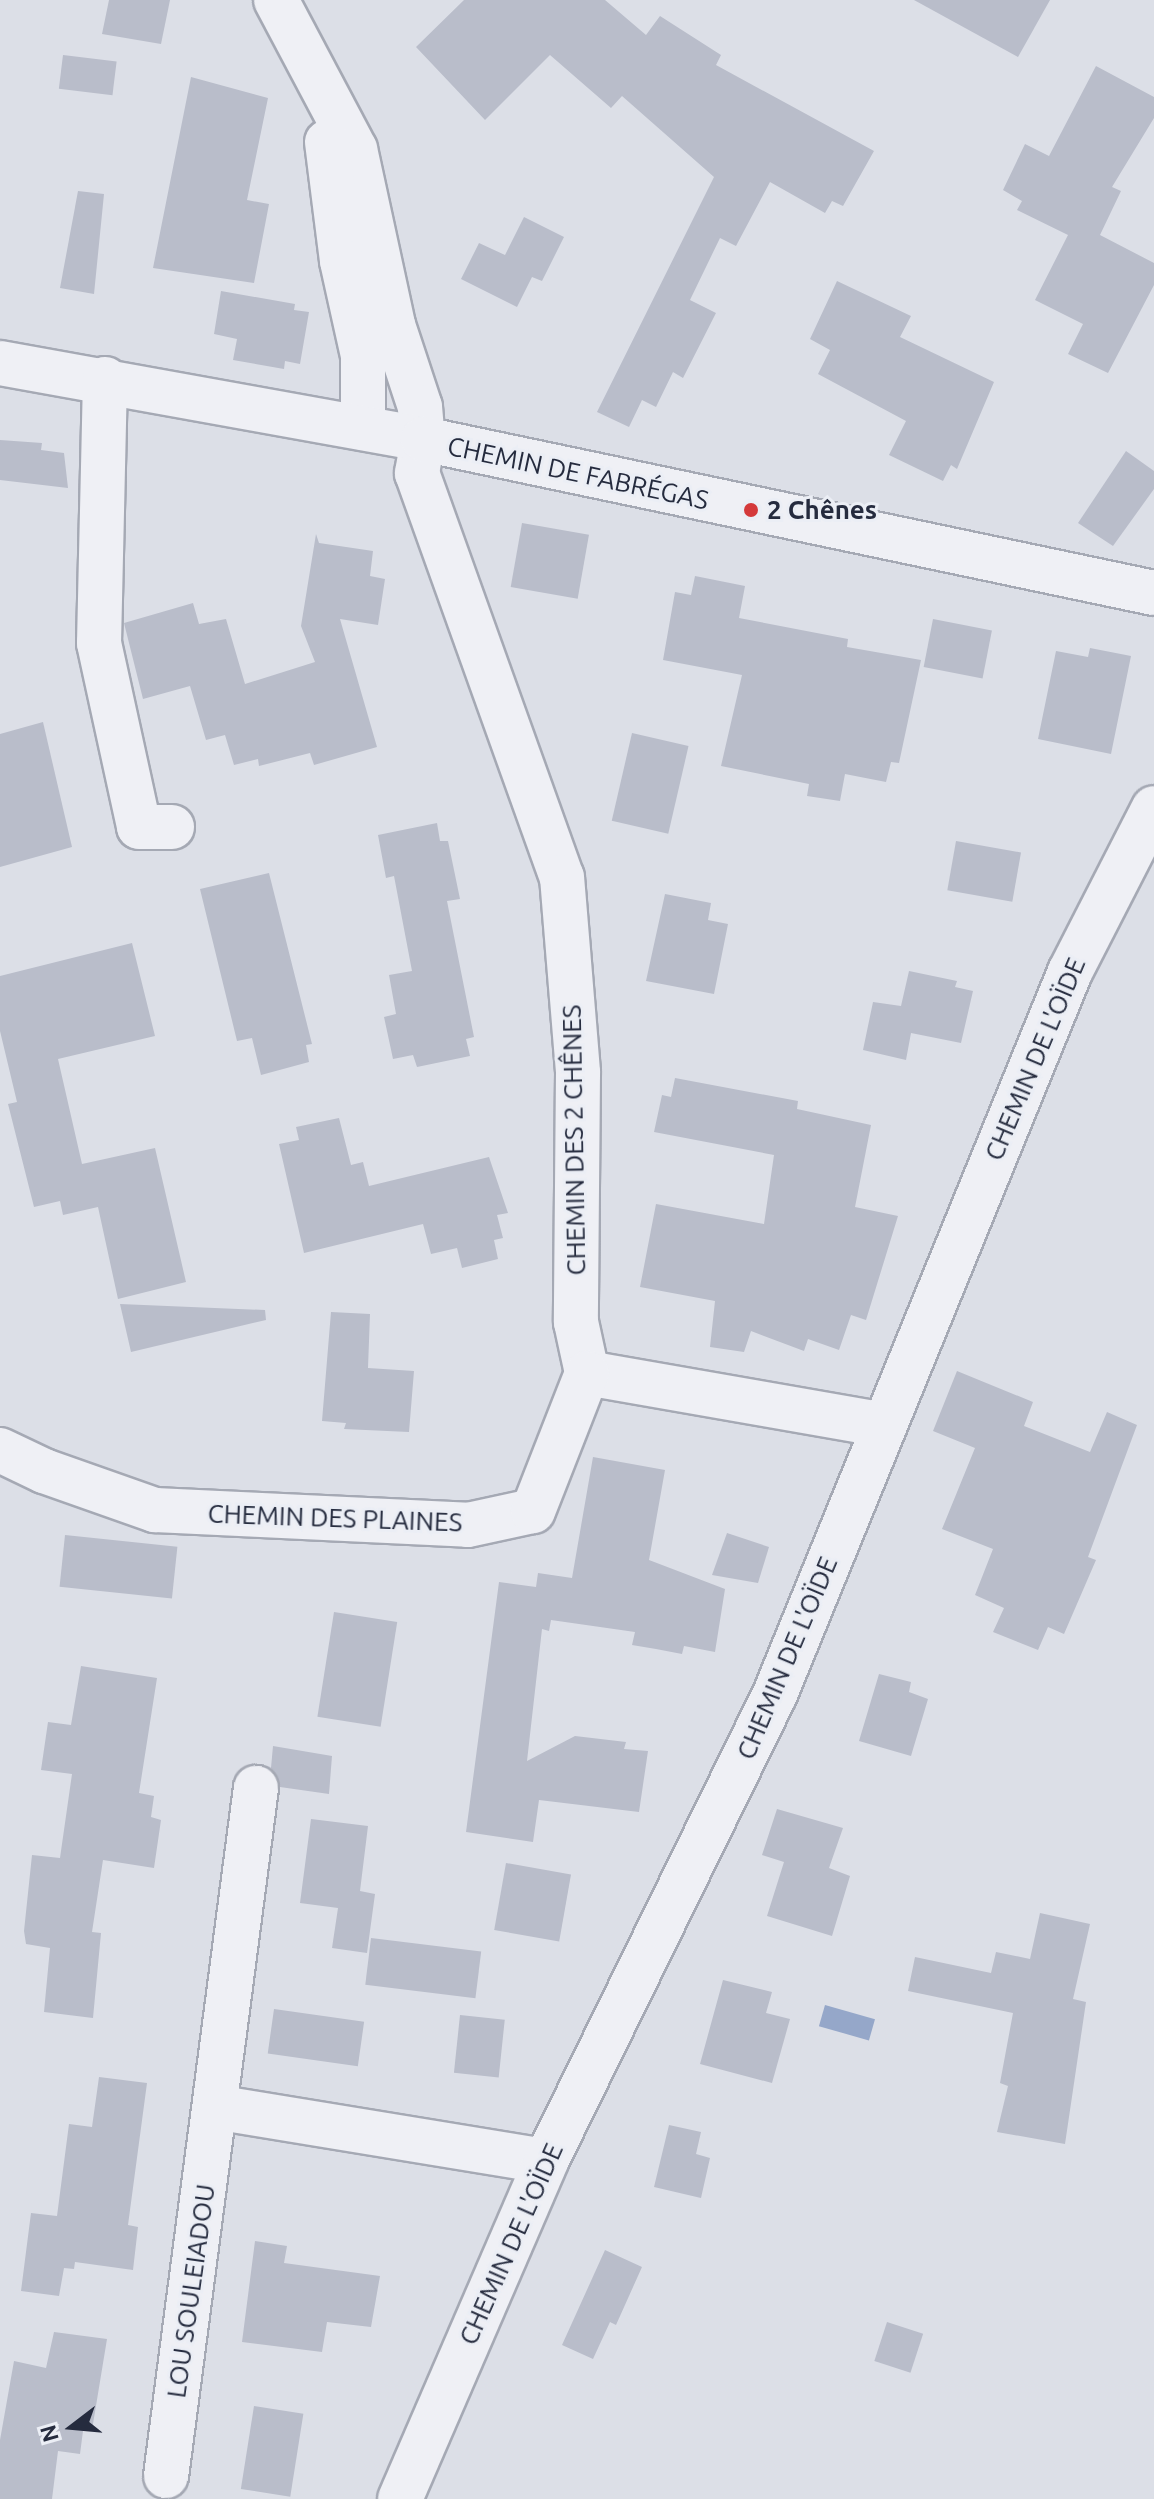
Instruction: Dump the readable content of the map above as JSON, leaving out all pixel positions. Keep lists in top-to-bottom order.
{
  "streets": {
    "street": [
      "CHEMIN DE FABRÉGAS",
      "CHEMIN DE L'OÏDE",
      "CHEMIN DES 2 CHÊNES",
      "CHEMIN DES PLAINES",
      "LOU SOULEIADOU"
    ]
  },
  "crossings": [
    ["CHEMIN DE FABRÉGAS", "CHEMIN DES 2 CHÊNES"],
    ["CHEMIN DES 2 CHÊNES", "CHEMIN DES PLAINES"]
  ],
  "places": ["2 Chênes"],
  "north": "left"
}
